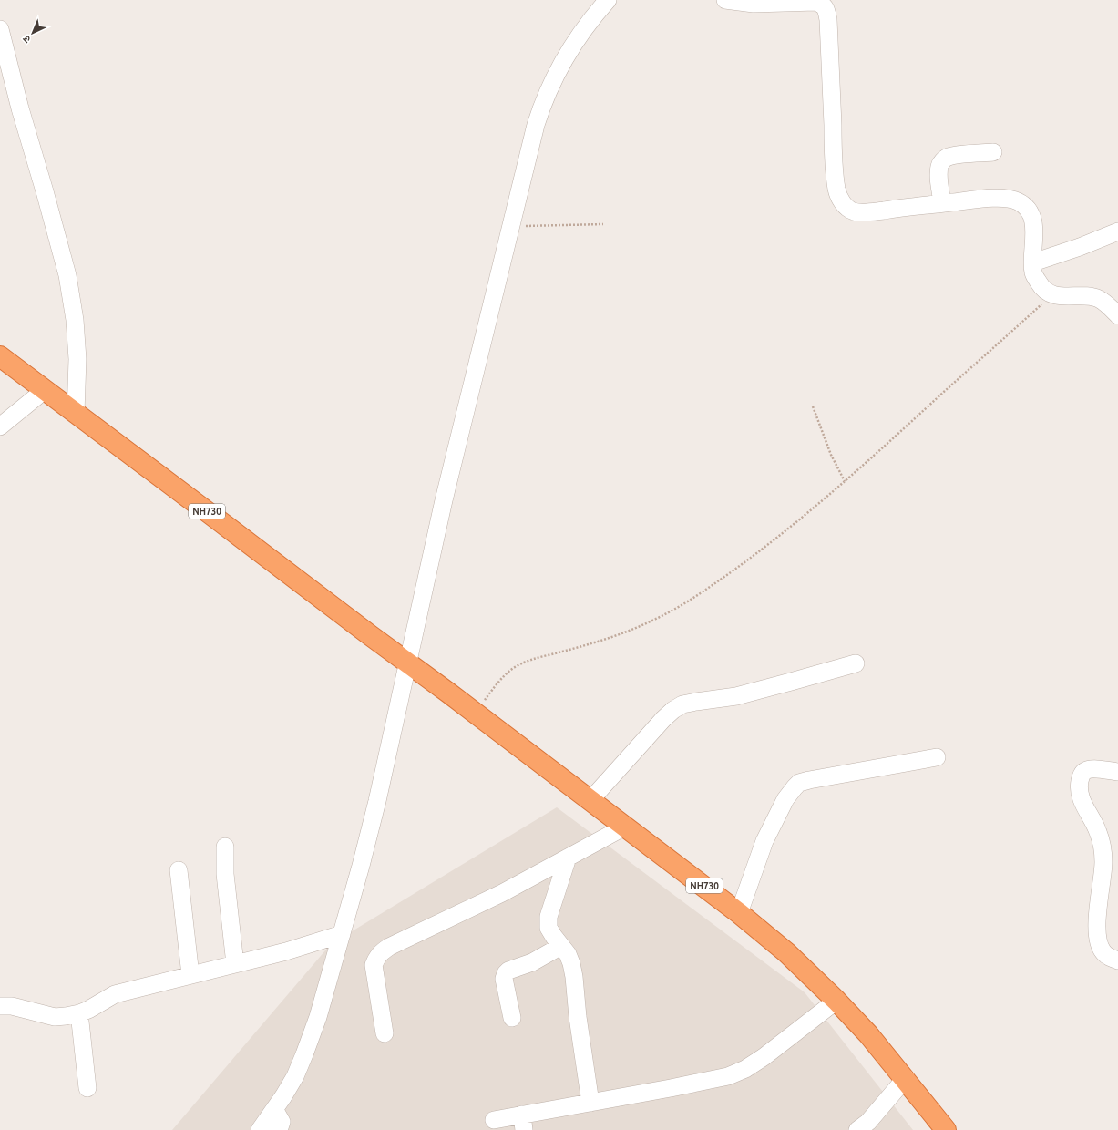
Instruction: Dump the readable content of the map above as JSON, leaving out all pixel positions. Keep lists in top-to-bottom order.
{
  "streets": {
    "highway": ["NH730"]
  },
  "north": "bottom left"
}
